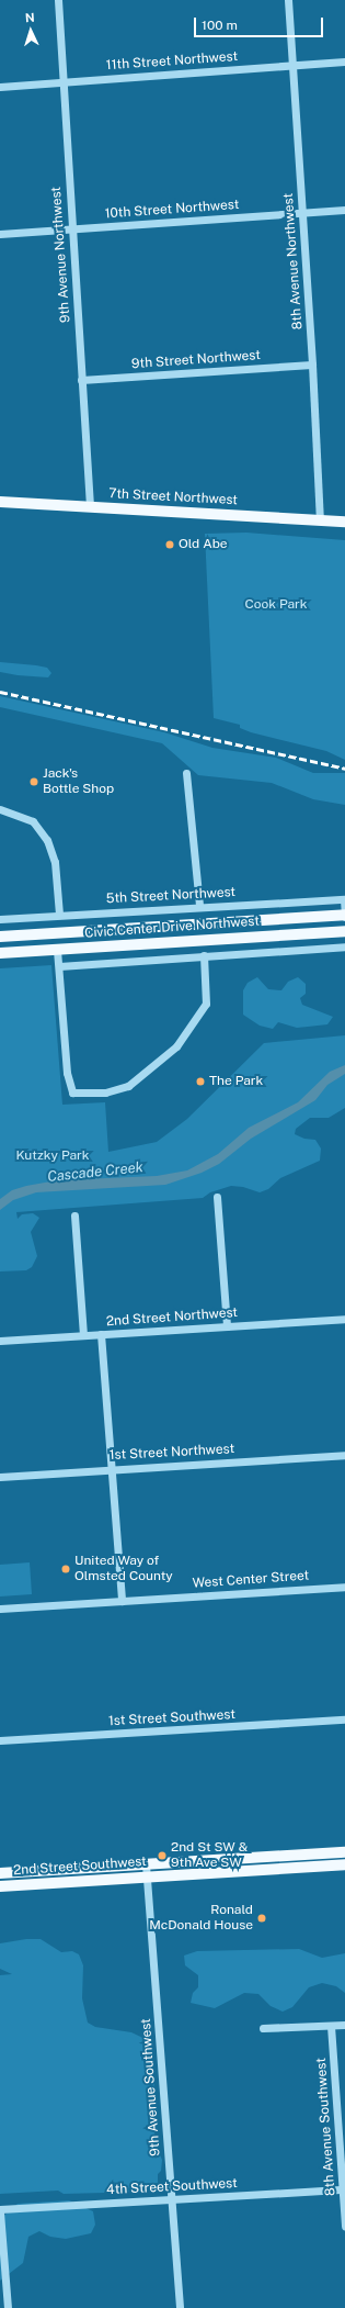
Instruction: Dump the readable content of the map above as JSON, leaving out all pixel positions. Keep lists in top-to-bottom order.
{
  "streets": {
    "main road": ["7th Street Northwest", "Civic Center Drive Northwest", "2nd Street Southwest"],
    "street": [
      "11th Street Northwest",
      "10th Street Northwest",
      "9th Avenue Northwest",
      "8th Avenue Northwest",
      "9th Street Northwest",
      "5th Street Northwest",
      "2nd Street Northwest",
      "1st Street Northwest",
      "West Center Street",
      "1st Street Southwest",
      "9th Avenue Southwest",
      "8th Avenue Southwest",
      "4th Street Southwest"
    ]
  },
  "crossings": [
    ["11th Street Northwest", "9th Avenue Northwest"],
    ["11th Street Northwest", "8th Avenue Northwest"],
    ["10th Street Northwest", "9th Avenue Northwest"],
    ["10th Street Northwest", "8th Avenue Northwest"],
    ["9th Avenue Northwest", "9th Street Northwest"],
    ["9th Avenue Northwest", "7th Street Northwest"],
    ["8th Avenue Northwest", "9th Street Northwest"],
    ["8th Avenue Northwest", "7th Street Northwest"],
    ["5th Street Northwest", "Civic Center Drive Northwest"],
    ["2nd Street Southwest", "9th Avenue Southwest"],
    ["9th Avenue Southwest", "4th Street Southwest"],
    ["8th Avenue Southwest", "4th Street Southwest"]
  ],
  "water": ["Cascade Creek"],
  "parks": ["Cook Park", "Kutzky Park"],
  "places": [
    "Old Abe",
    "Jack's Bottle Shop",
    "The Park",
    "United Way of Olmsted County",
    "2nd St SW & 9th Ave SW",
    "Ronald McDonald House"
  ],
  "scale_bar": "100 m",
  "north": "top"
}
